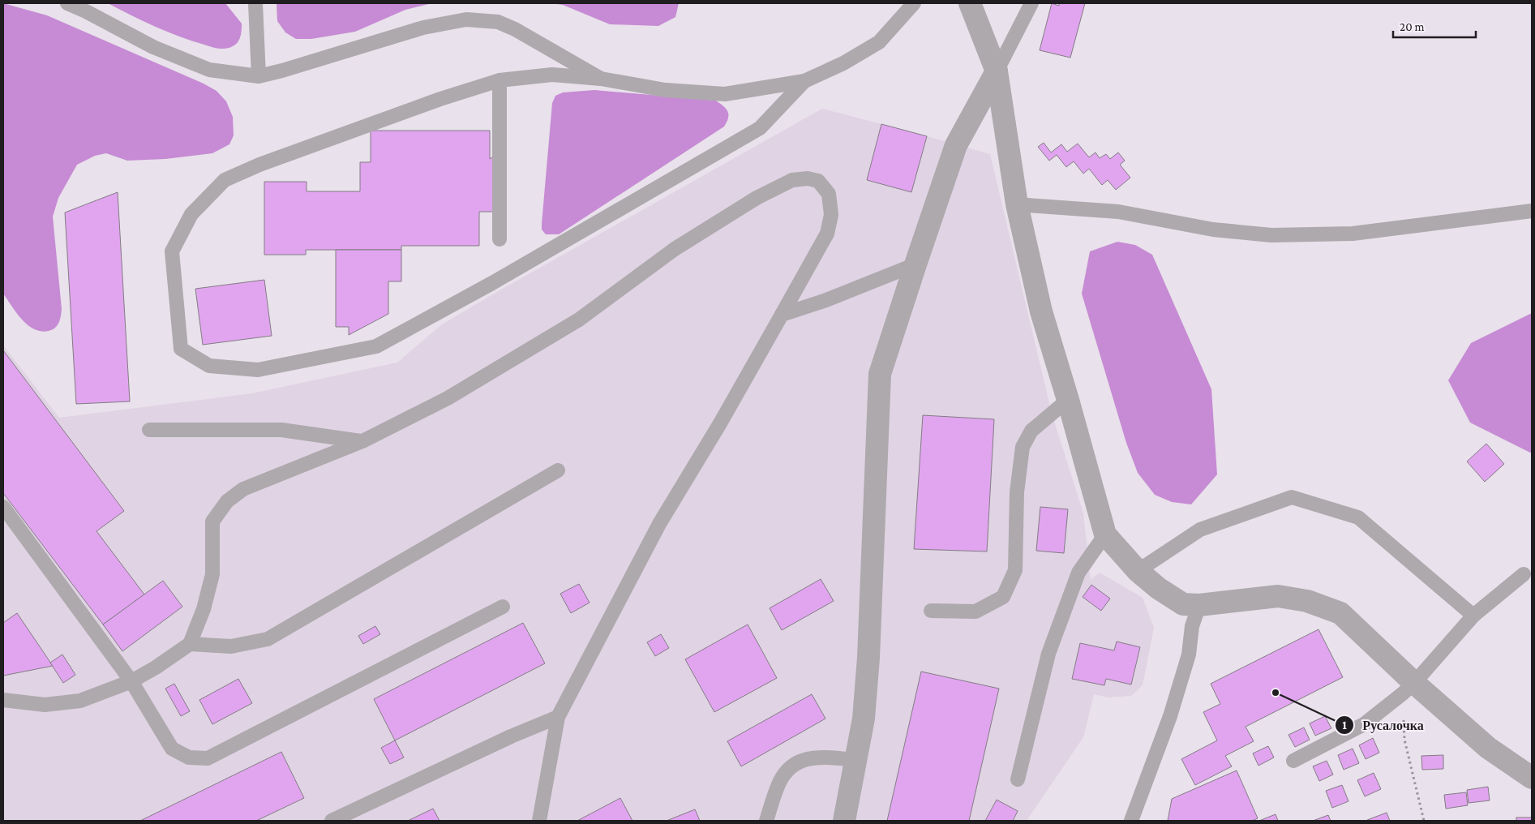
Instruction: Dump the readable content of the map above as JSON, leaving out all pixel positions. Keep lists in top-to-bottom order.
{
  "places": ["Русалочка"],
  "scale_bar": "20 m"
}
